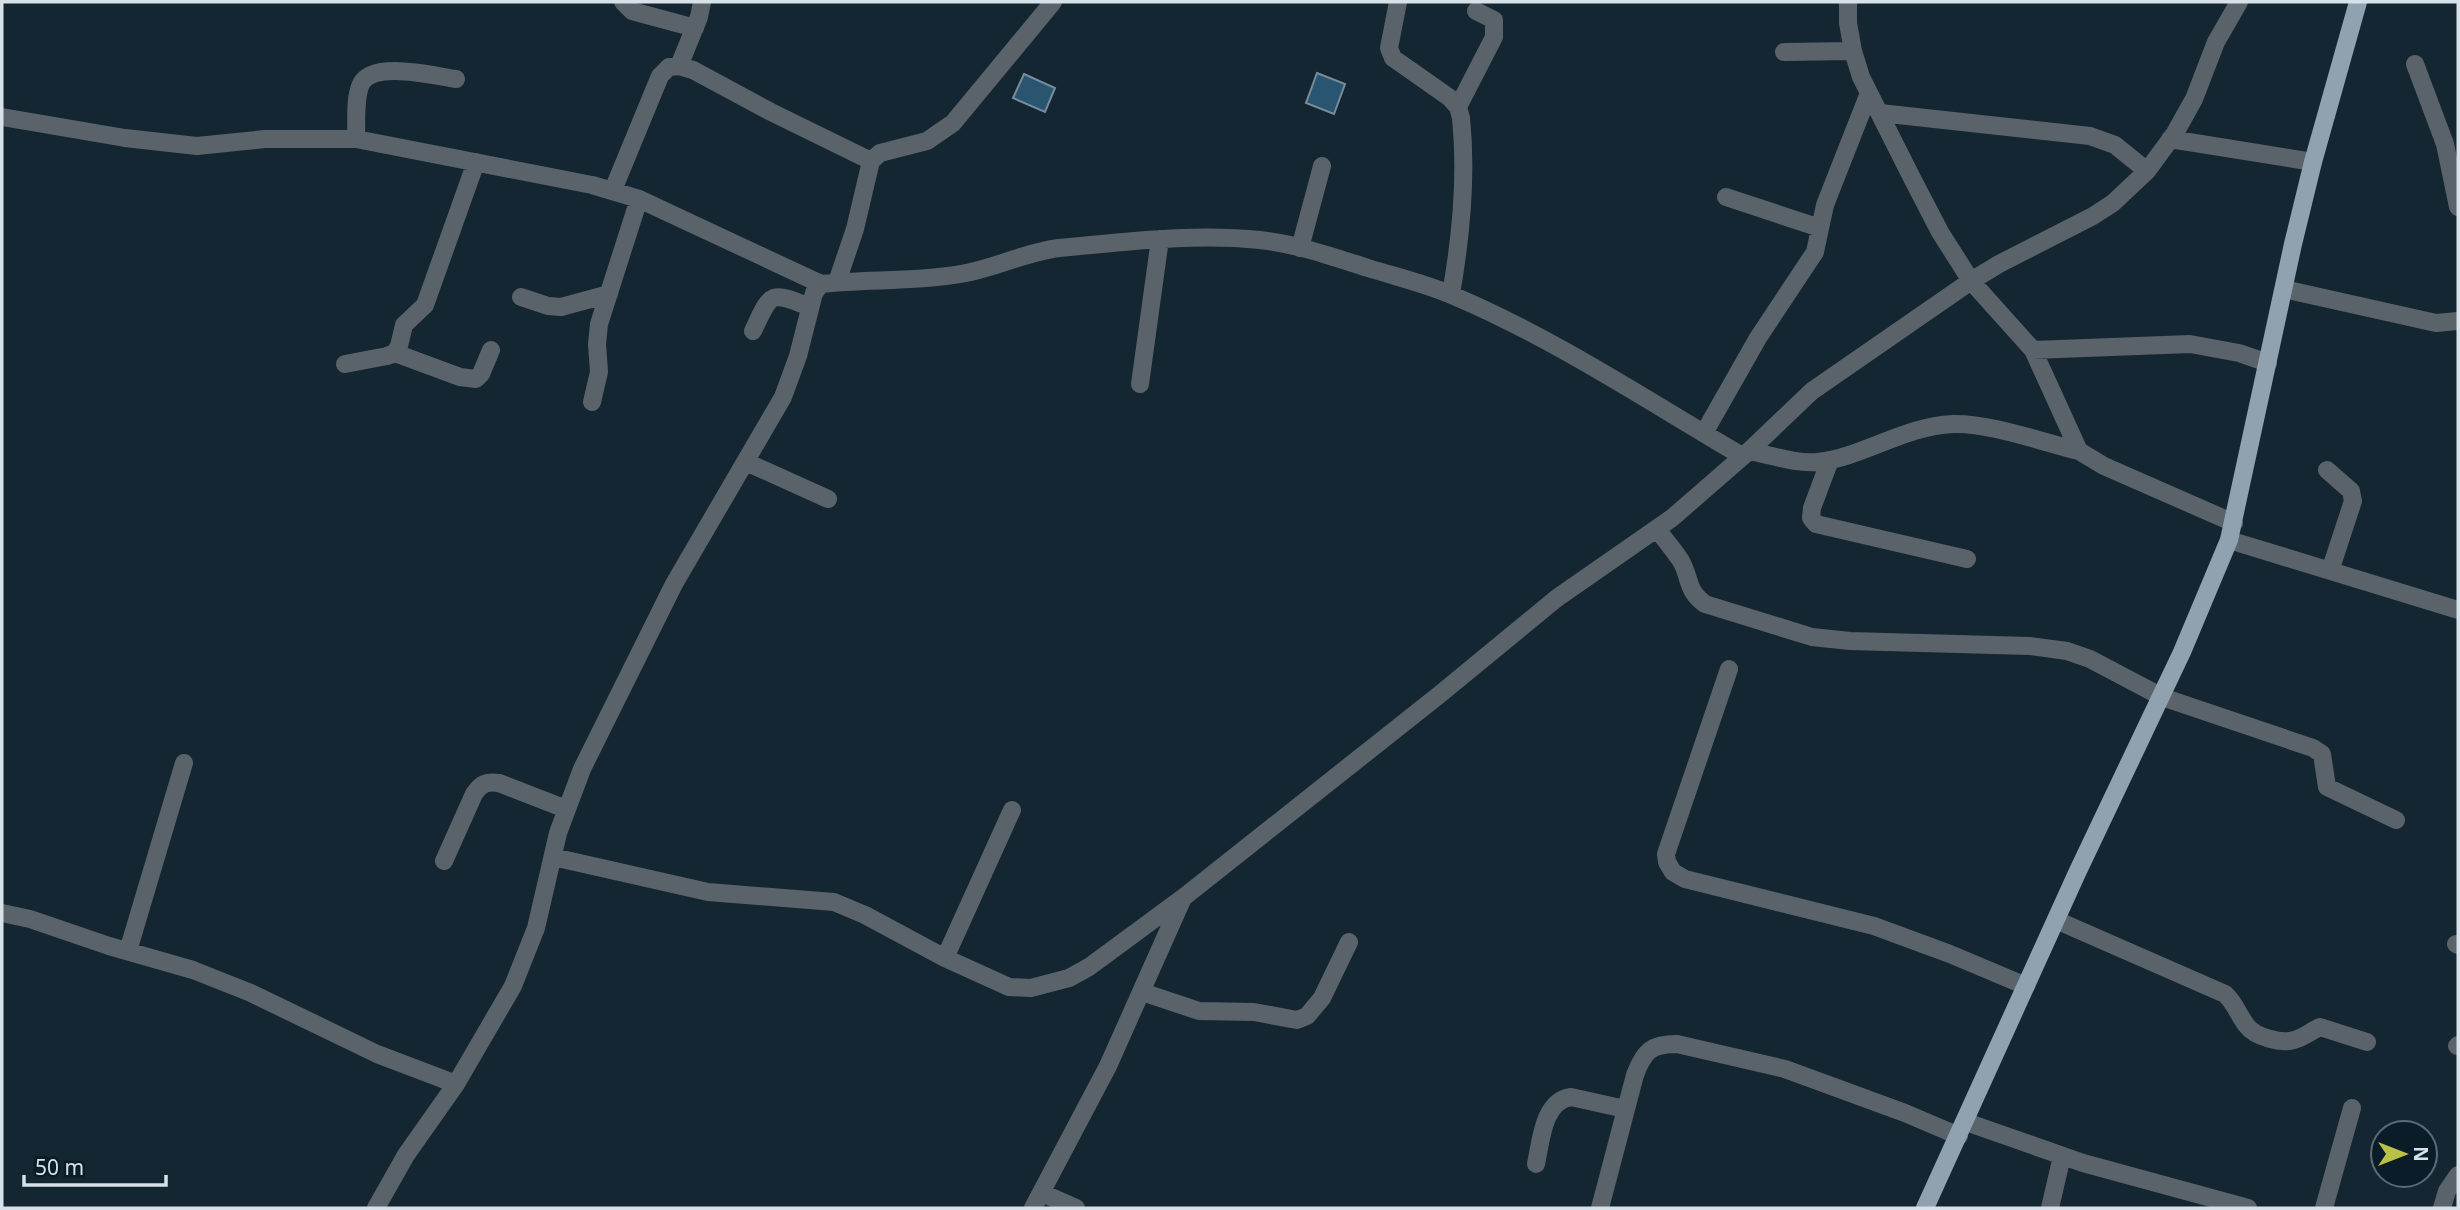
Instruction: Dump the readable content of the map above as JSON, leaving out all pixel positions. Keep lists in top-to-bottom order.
{
  "scale_bar": "50 m",
  "north": "right"
}
